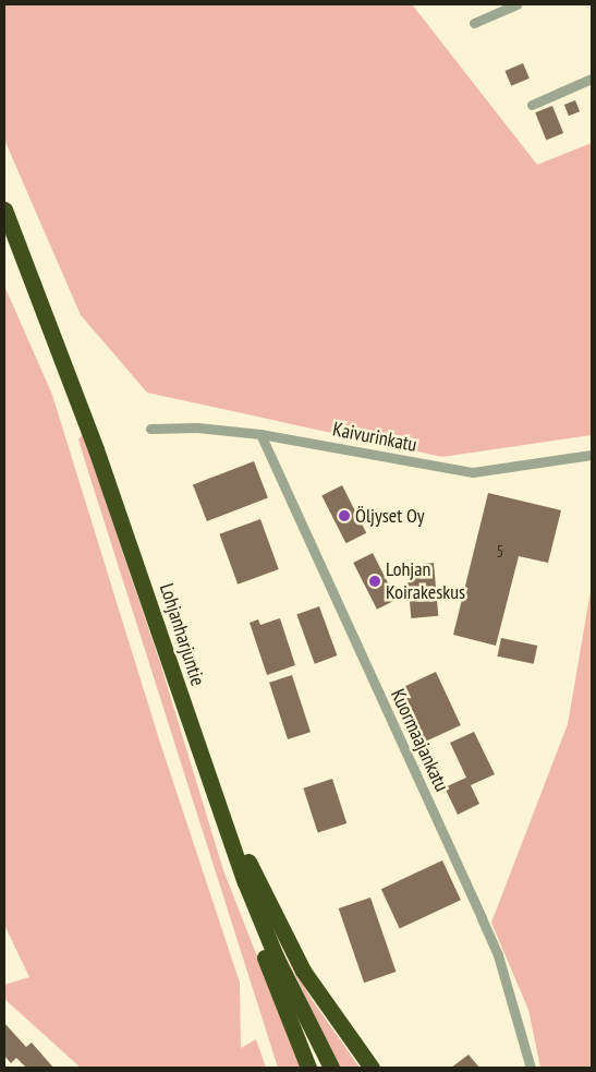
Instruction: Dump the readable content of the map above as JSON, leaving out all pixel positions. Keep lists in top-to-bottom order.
{
  "streets": {
    "highway": ["Lohjanharjuntie"],
    "street": ["Kaivurinkatu", "Kuormaajankatu"]
  },
  "crossings": [
    ["Kaivurinkatu", "Kuormaajankatu"]
  ],
  "places": ["Öljyset Oy", "Lohjan Koirakeskus"],
  "house_numbers": ["5"]
}
